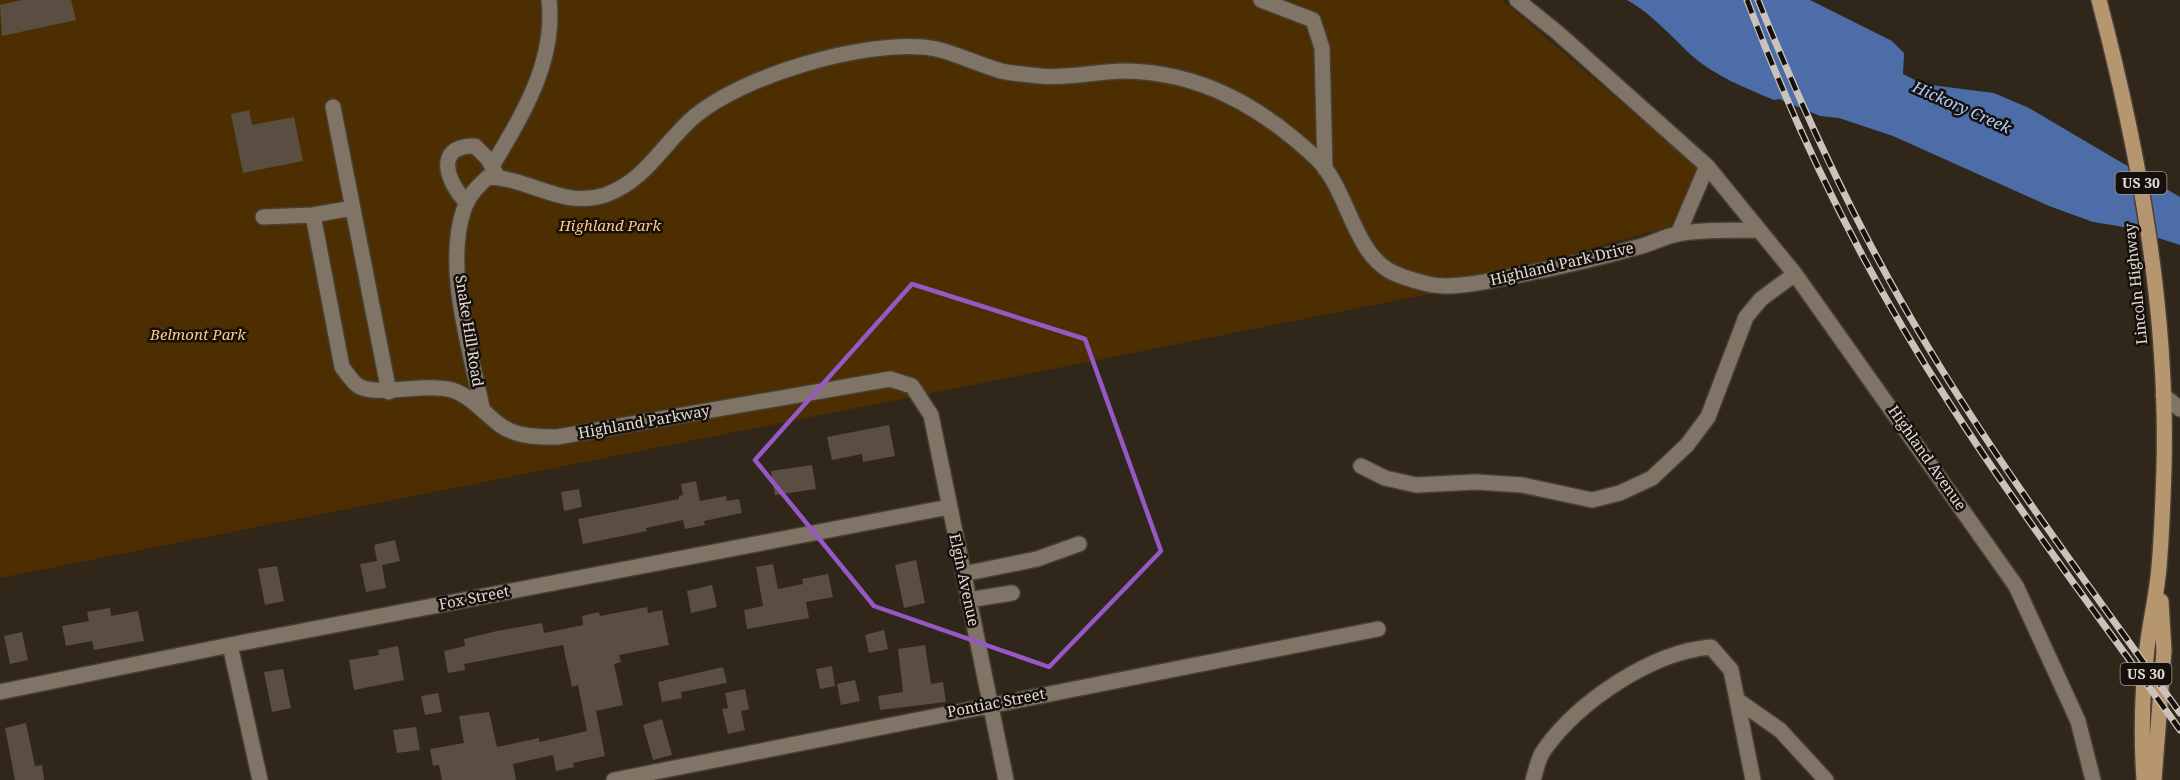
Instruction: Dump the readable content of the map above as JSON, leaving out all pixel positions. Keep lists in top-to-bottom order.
{
  "streets": {
    "main road": ["US 30", "Lincoln Highway"],
    "street": [
      "Highland Park Drive",
      "Snake Hill Road",
      "Highland Parkway",
      "Highland Avenue",
      "Elgin Avenue",
      "Fox Street",
      "Pontiac Street"
    ]
  },
  "crossings": [
    ["Highland Park Drive", "Snake Hill Road"],
    ["Highland Park Drive", "Highland Avenue"],
    ["Snake Hill Road", "Highland Parkway"],
    ["Highland Parkway", "Elgin Avenue"],
    ["Elgin Avenue", "Fox Street"],
    ["Elgin Avenue", "Pontiac Street"]
  ],
  "water": ["Hickory Creek"],
  "parks": ["Highland Park", "Belmont Park"]
}
